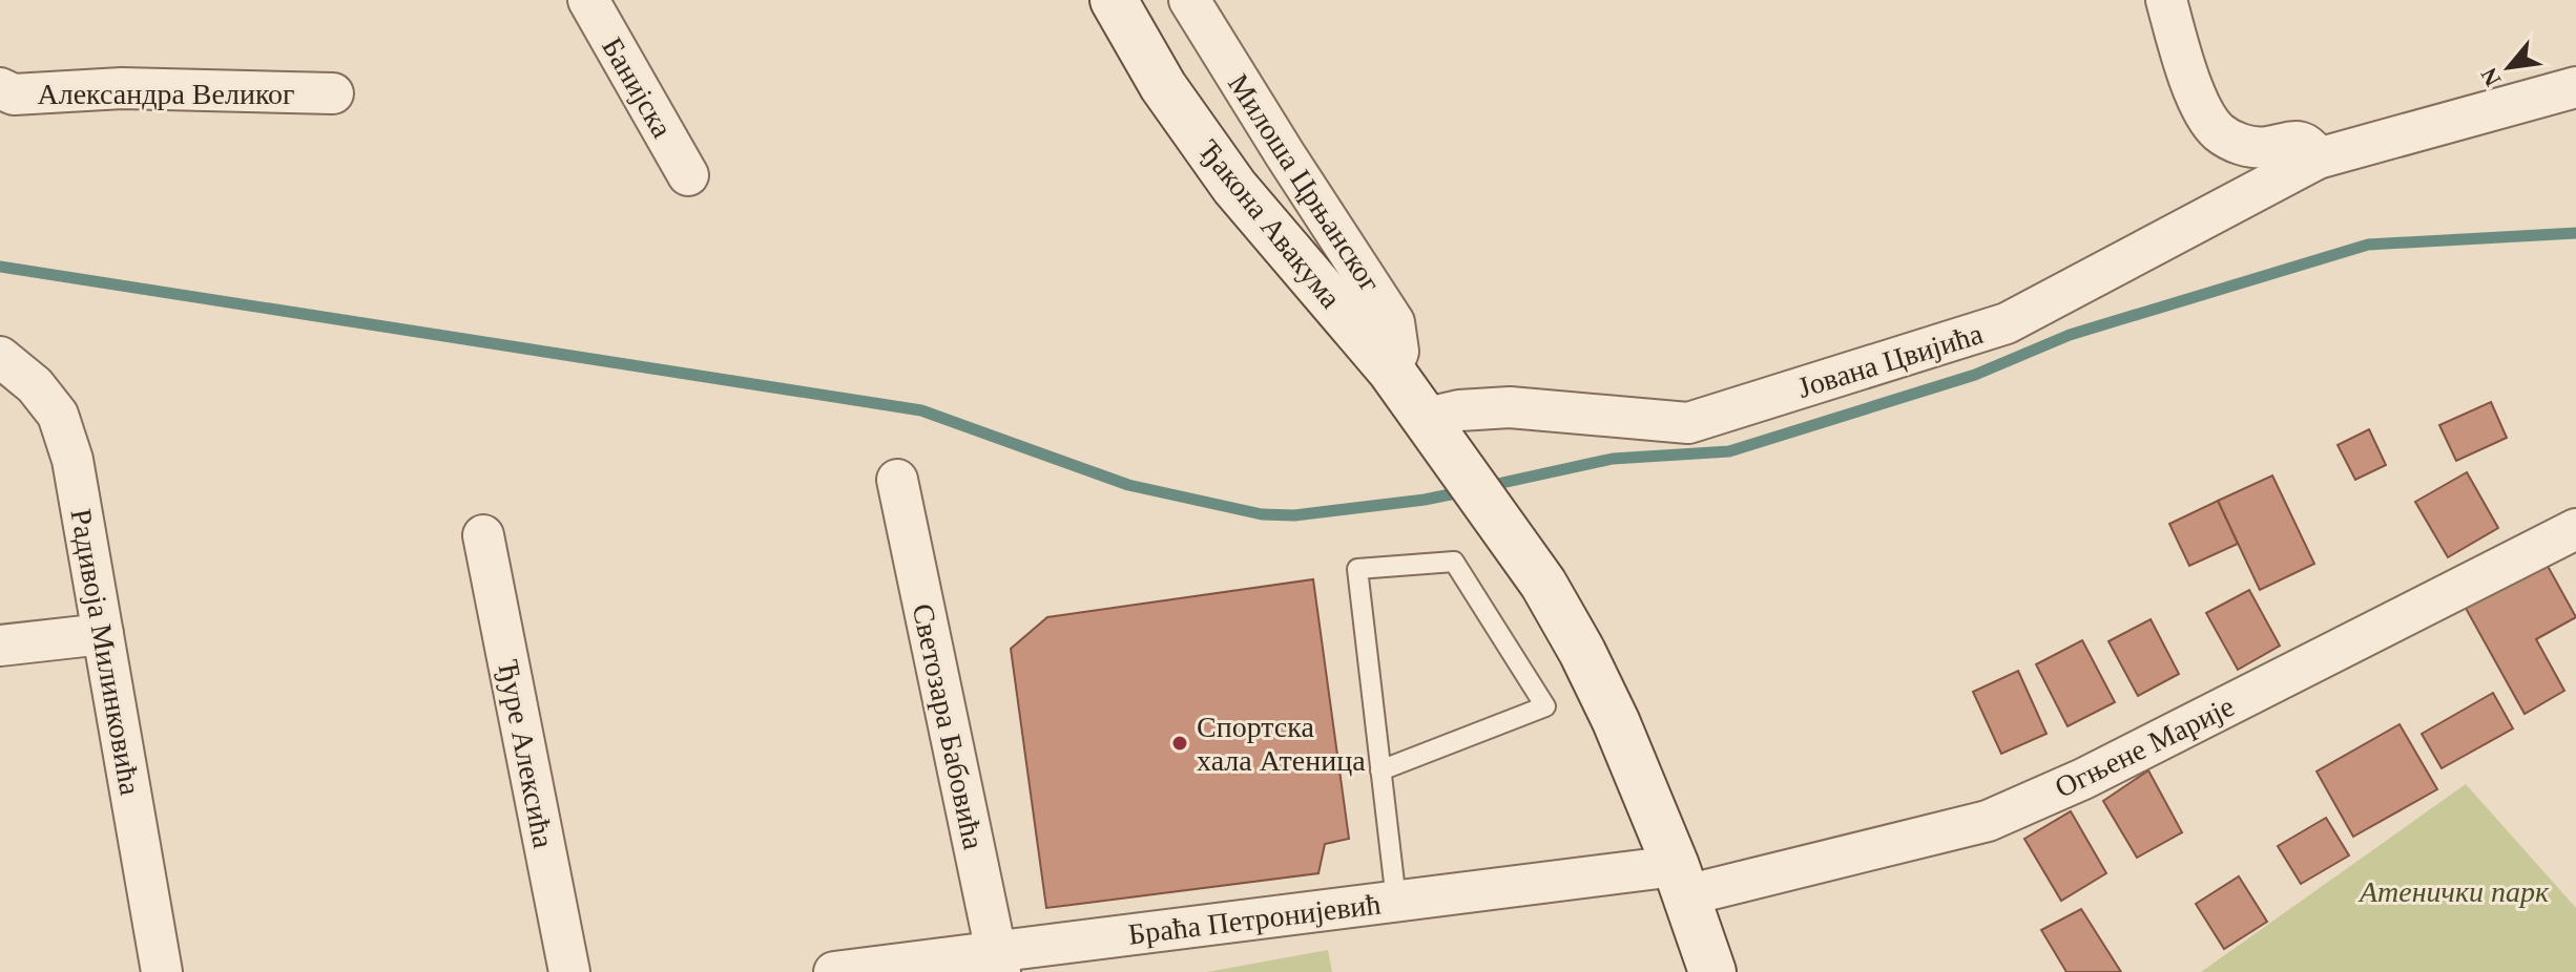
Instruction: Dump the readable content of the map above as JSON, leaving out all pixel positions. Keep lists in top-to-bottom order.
{
  "streets": {
    "main road": ["Ђакона Авакума"],
    "street": [
      "Банијска",
      "Александра Великог",
      "Милоша Црњанског",
      "Јована Цвијића",
      "Радивоја Милинковића",
      "Светозара Бабовића",
      "Огњене Марије",
      "Ђуре Алексића",
      "Браћа Петронијевић"
    ]
  },
  "crossings": [
    ["Милоша Црњанског", "Ђакона Авакума"],
    ["Ђакона Авакума", "Јована Цвијића"],
    ["Ђакона Авакума", "Огњене Марије"],
    ["Ђакона Авакума", "Браћа Петронијевић"],
    ["Светозара Бабовића", "Браћа Петронијевић"],
    ["Огњене Марије", "Браћа Петронијевић"]
  ],
  "parks": ["Атенички парк"],
  "places": ["Спортска хала Атеница"],
  "north": "bottom left"
}
